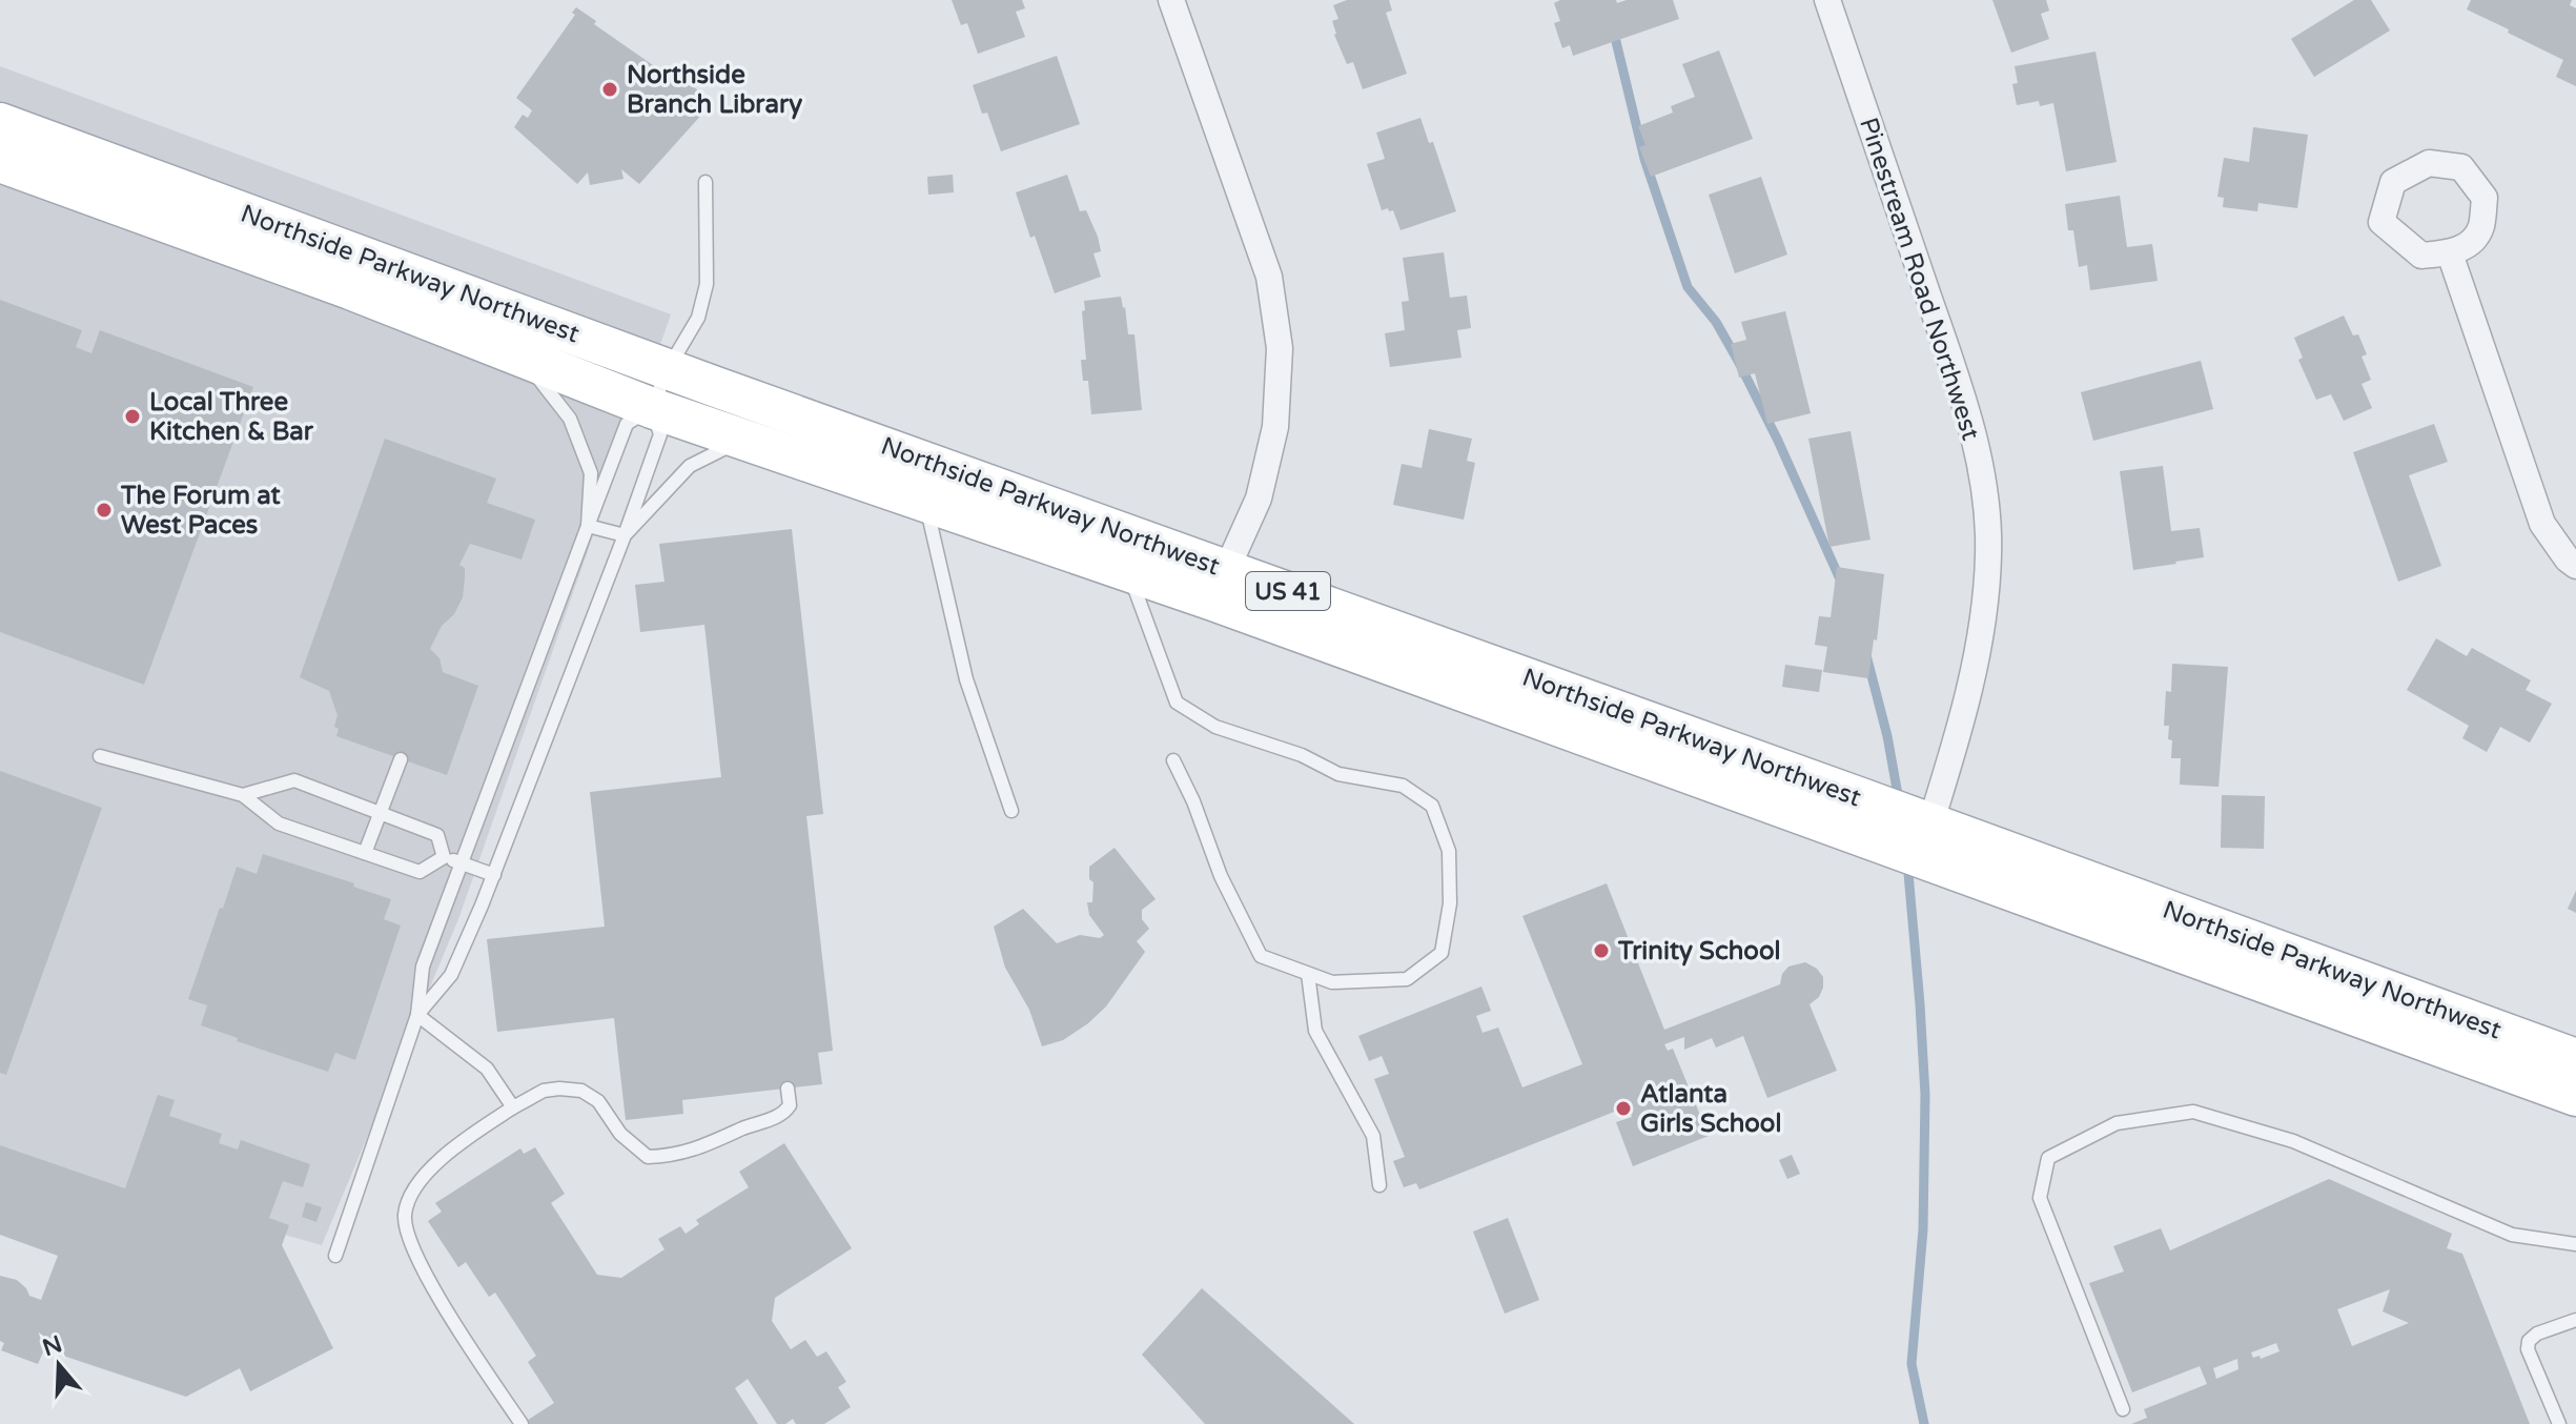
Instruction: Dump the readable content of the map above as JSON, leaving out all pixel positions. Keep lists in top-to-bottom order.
{
  "streets": {
    "main road": ["Northside Parkway Northwest", "US 41"],
    "street": ["Pinestream Road Northwest"]
  },
  "crossings": [
    ["Northside Parkway Northwest", "Pinestream Road Northwest"]
  ],
  "places": [
    "Northside Branch Library",
    "Local Three Kitchen & Bar",
    "The Forum at West Paces",
    "Trinity School",
    "Atlanta Girls School"
  ],
  "north": "top"
}
